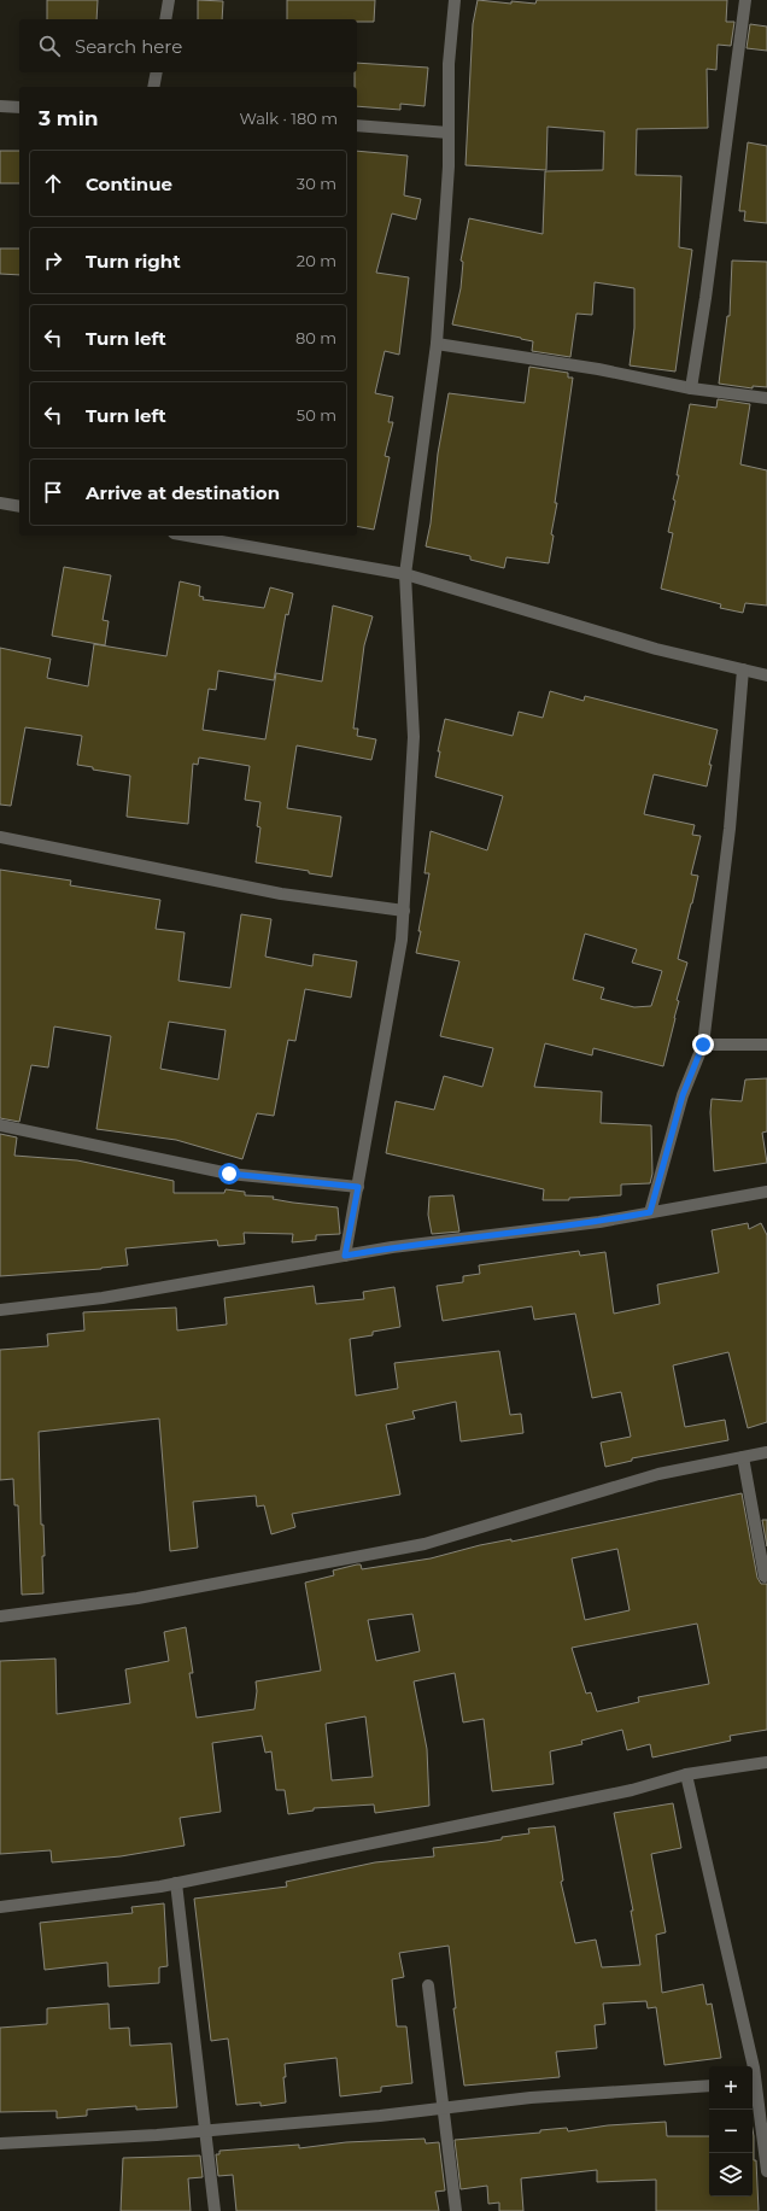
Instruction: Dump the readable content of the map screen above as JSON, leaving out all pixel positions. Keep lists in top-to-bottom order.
{
  "page": {
    "search": "Search here",
    "heading": ["3 min", "Walk · 180 m"],
    "list": [
      ["Continue", "30 m"],
      ["Turn right", "20 m"],
      ["Turn left", "80 m"],
      ["Turn left", "50 m"],
      "Arrive at destination"
    ],
    "map_buttons": ["+", "−"]
  }
}
